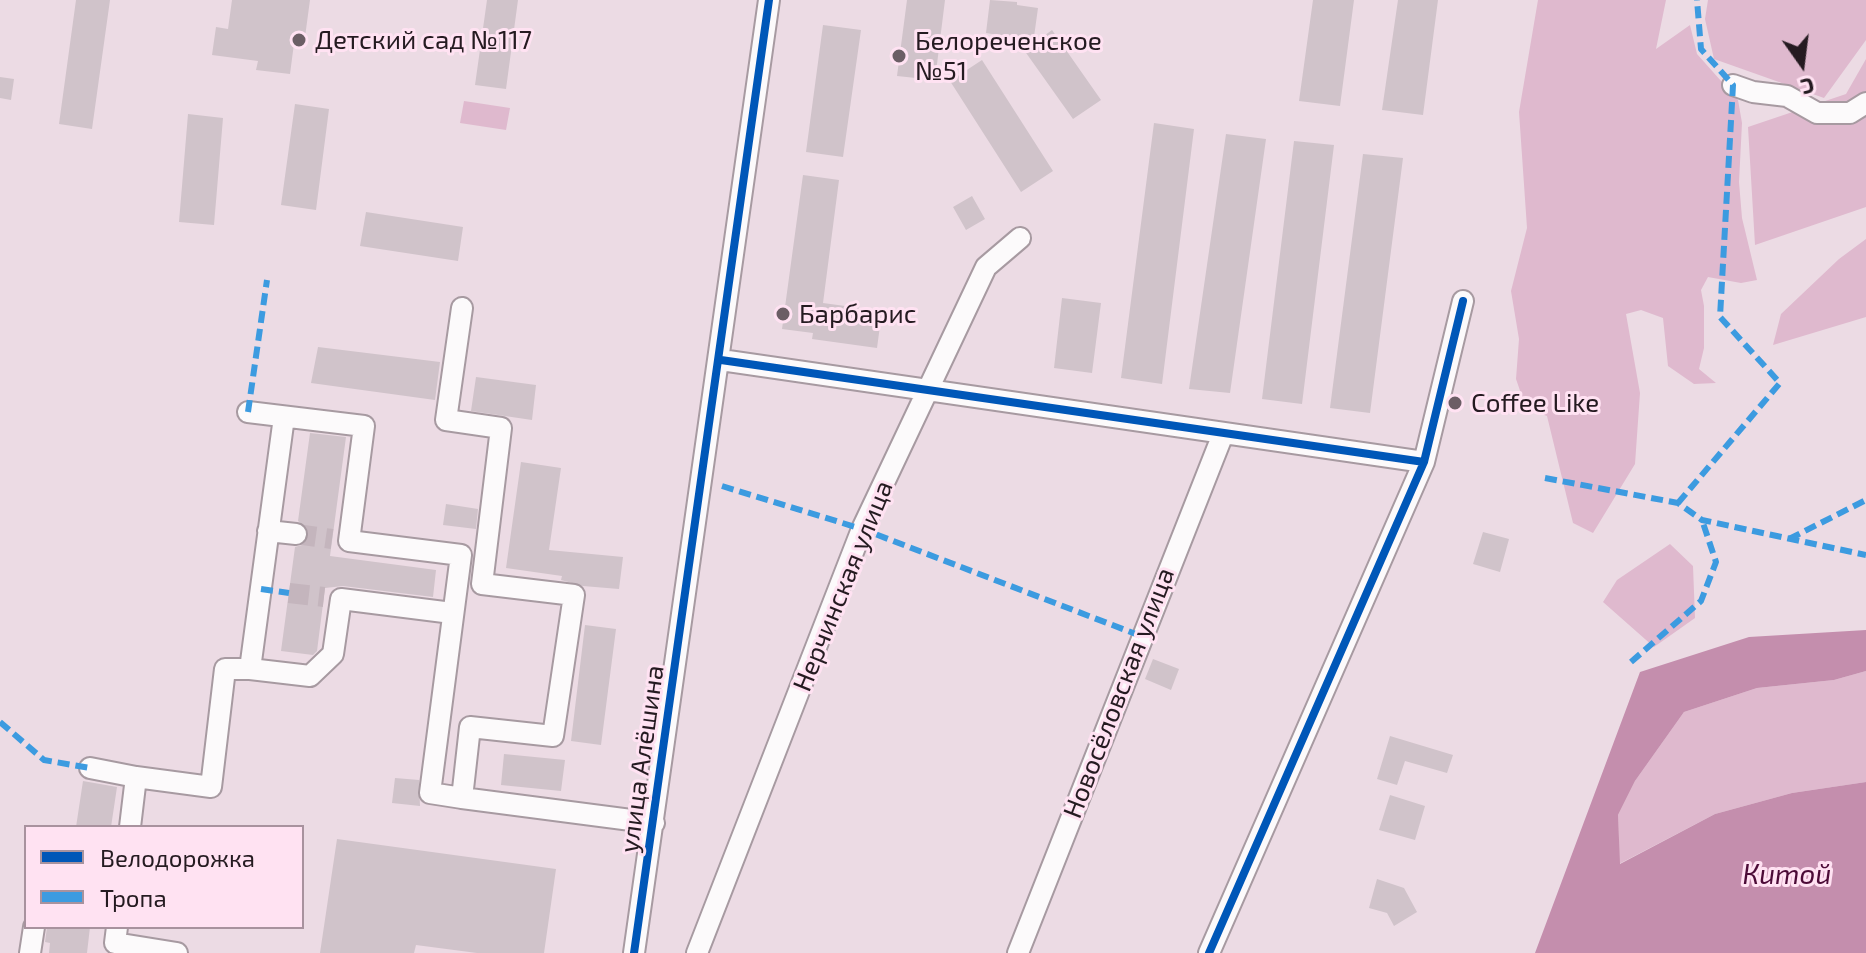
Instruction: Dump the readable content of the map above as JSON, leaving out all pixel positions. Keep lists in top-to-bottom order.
{
  "streets": {
    "street": ["Нерчинская улица", "Новосёловская улица", "улица Алёшина"]
  },
  "water": ["Китой"],
  "places": [
    "Детский сад №117",
    "Белореченское №51",
    "Барбарис",
    "Coffee Like"
  ],
  "legend": ["Велодорожка", "Тропа"],
  "north": "bottom"
}
